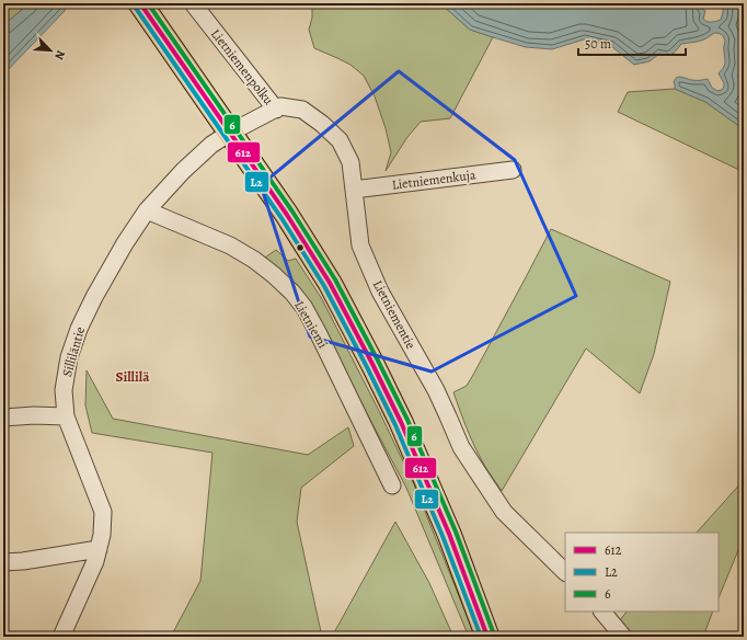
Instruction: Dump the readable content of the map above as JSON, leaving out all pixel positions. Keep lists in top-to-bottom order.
{
  "streets": {
    "street": [
      "Lietniemenpolku",
      "Lietniemenkuja",
      "Lietniementie",
      "Lietniemi",
      "Silliläntie"
    ]
  },
  "crossings": [
    ["Lietniemenpolku", "Lietniementie"],
    ["Lietniemenkuja", "Lietniementie"],
    ["Lietniementie", "Silliläntie"],
    ["Lietniemi", "Silliläntie"]
  ],
  "districts": ["Sillilä"],
  "lines": ["transit line 612", "transit line 6", "transit line L2"],
  "legend": ["612", "L2", "6"],
  "scale_bar": "50 m",
  "north": "bottom right"
}
